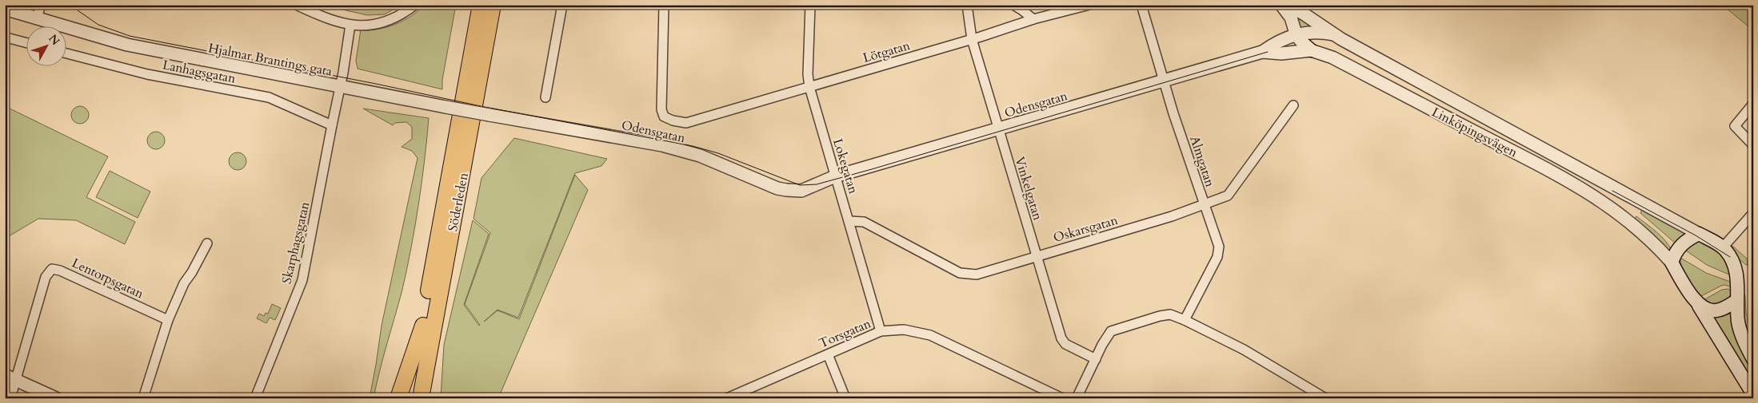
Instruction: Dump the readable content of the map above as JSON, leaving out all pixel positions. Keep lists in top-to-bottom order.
{
  "streets": {
    "highway": ["Söderleden"],
    "street": [
      "Lötgatan",
      "Hjalmar Brantings gata",
      "Lanhagsgatan",
      "Odensgatan",
      "Linköpingsvägen",
      "Almgatan",
      "Lokegatan",
      "Vinkelgatan",
      "Oskarsgatan",
      "Skarphagsgatan",
      "Lentorpsgatan",
      "Torsgatan"
    ]
  },
  "crossings": [
    ["Lötgatan", "Lokegatan"],
    ["Lötgatan", "Vinkelgatan"],
    ["Hjalmar Brantings gata", "Odensgatan"],
    ["Hjalmar Brantings gata", "Skarphagsgatan"],
    ["Lanhagsgatan", "Skarphagsgatan"],
    ["Odensgatan", "Linköpingsvägen"],
    ["Odensgatan", "Almgatan"],
    ["Odensgatan", "Lokegatan"],
    ["Odensgatan", "Vinkelgatan"],
    ["Almgatan", "Oskarsgatan"],
    ["Lokegatan", "Oskarsgatan"],
    ["Lokegatan", "Torsgatan"],
    ["Vinkelgatan", "Oskarsgatan"]
  ],
  "north": "top right"
}
